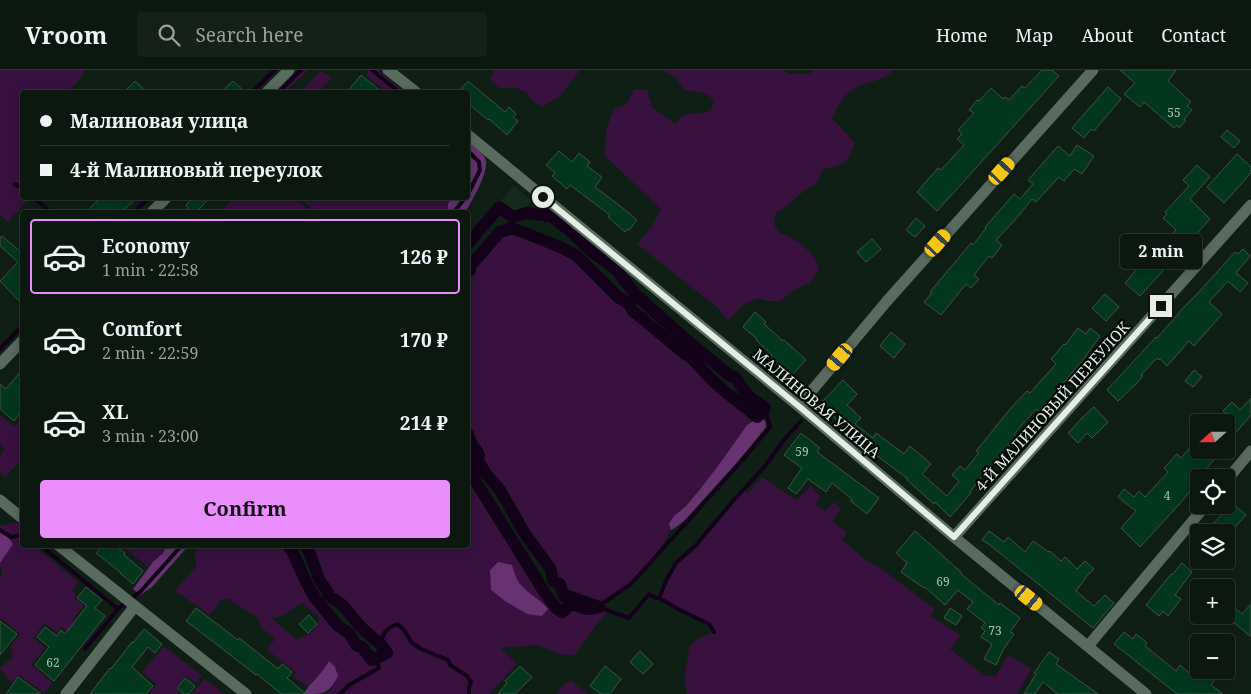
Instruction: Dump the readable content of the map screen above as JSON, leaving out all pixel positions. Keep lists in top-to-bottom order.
{
  "streets": {
    "street": ["МАЛИНОВАЯ УЛИЦА", "4-Й МАЛИНОВЫЙ ПЕРЕУЛОК"]
  },
  "crossings": [
    ["МАЛИНОВАЯ УЛИЦА", "4-Й МАЛИНОВЫЙ ПЕРЕУЛОК"]
  ],
  "house_numbers": [
    "55",
    "59",
    "4",
    "69",
    "73",
    "62"
  ],
  "north": "left",
  "page": {
    "header": "Vroom",
    "search": "Search here",
    "nav": [
      "Home",
      "Map",
      "About",
      "Contact"
    ],
    "banner": ["Малиновая улица", "4-й Малиновый переулок"],
    "list": [
      {
        "name": "Economy",
        "note": "1 min · 22:58",
        "value": "126 ₽"
      },
      {
        "name": "Comfort",
        "note": "2 min · 22:59",
        "value": "170 ₽"
      },
      {
        "name": "XL",
        "note": "3 min · 23:00",
        "value": "214 ₽"
      }
    ],
    "bubble": "2 min",
    "map_buttons": ["+", "−"],
    "buttons": "Confirm"
  }
}
